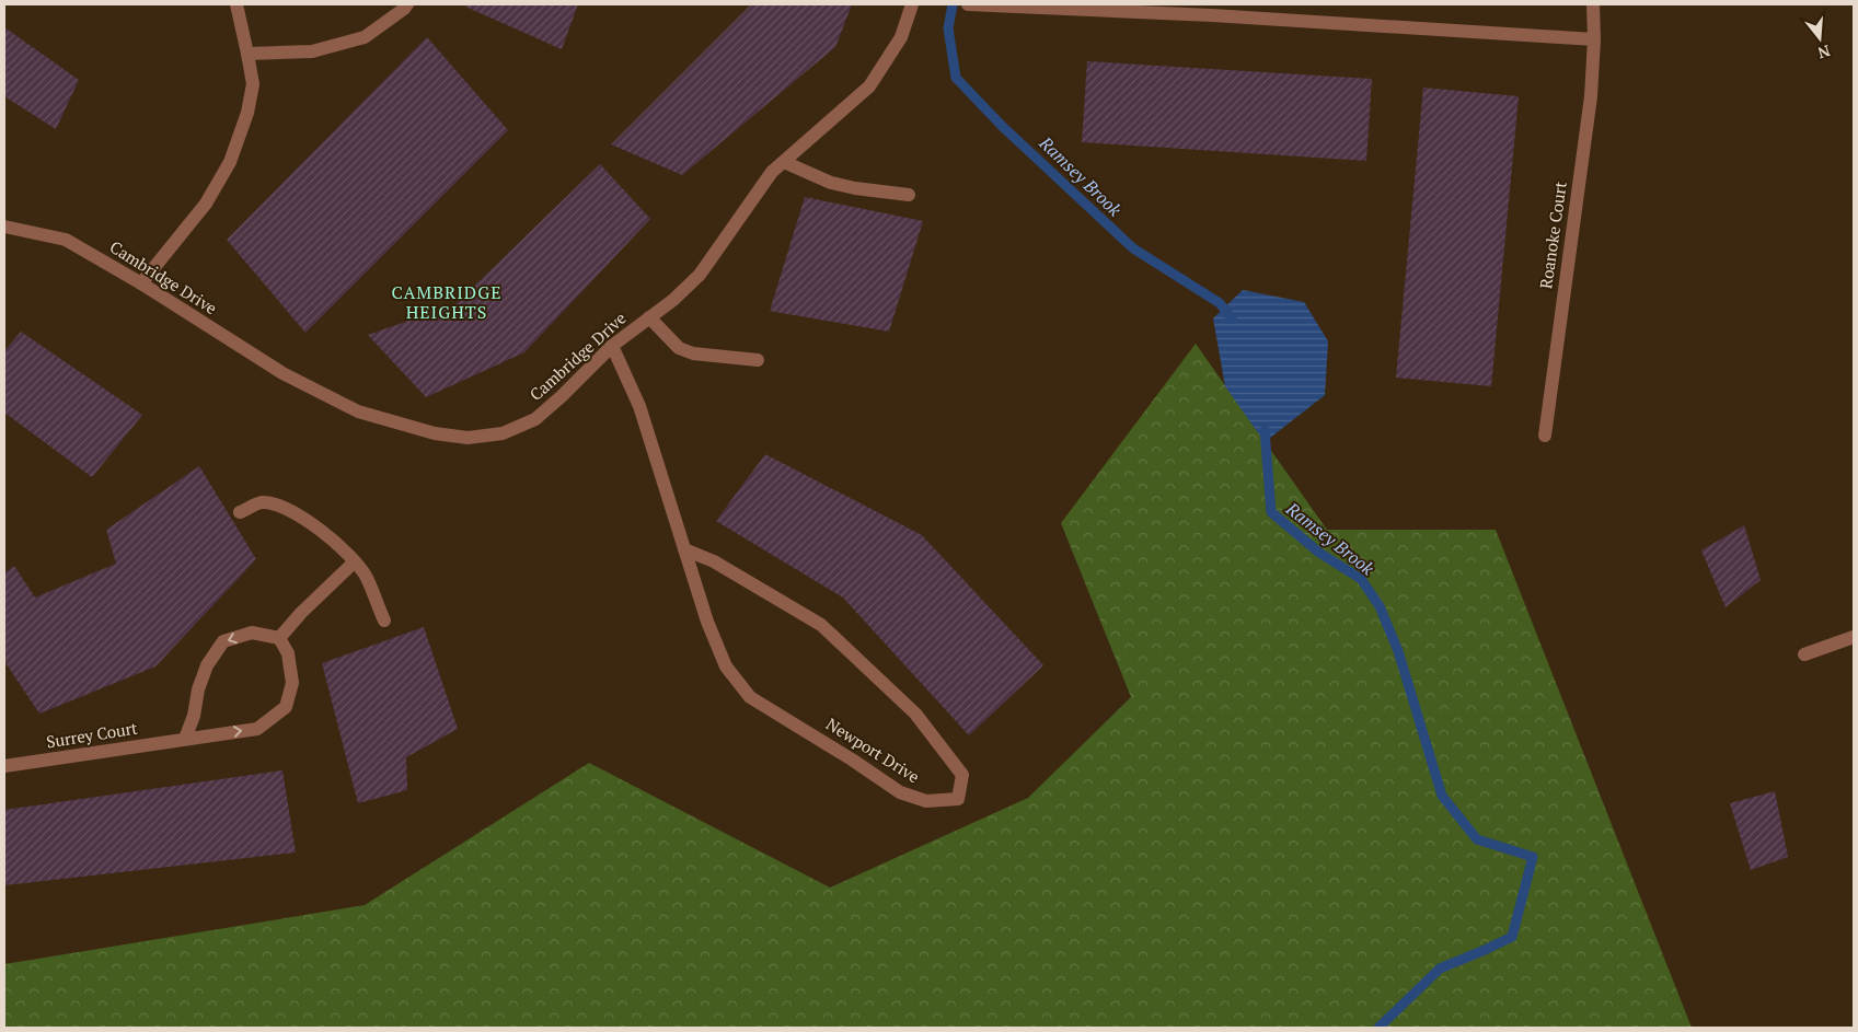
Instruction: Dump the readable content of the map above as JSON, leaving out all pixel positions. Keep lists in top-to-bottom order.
{
  "streets": {
    "street": [
      "Roanoke Court",
      "Cambridge Drive",
      "Surrey Court",
      "Newport Drive"
    ]
  },
  "crossings": [
    ["Cambridge Drive", "Newport Drive"]
  ],
  "districts": ["CAMBRIDGE HEIGHTS"],
  "water": ["Ramsey Brook"],
  "north": "bottom"
}
